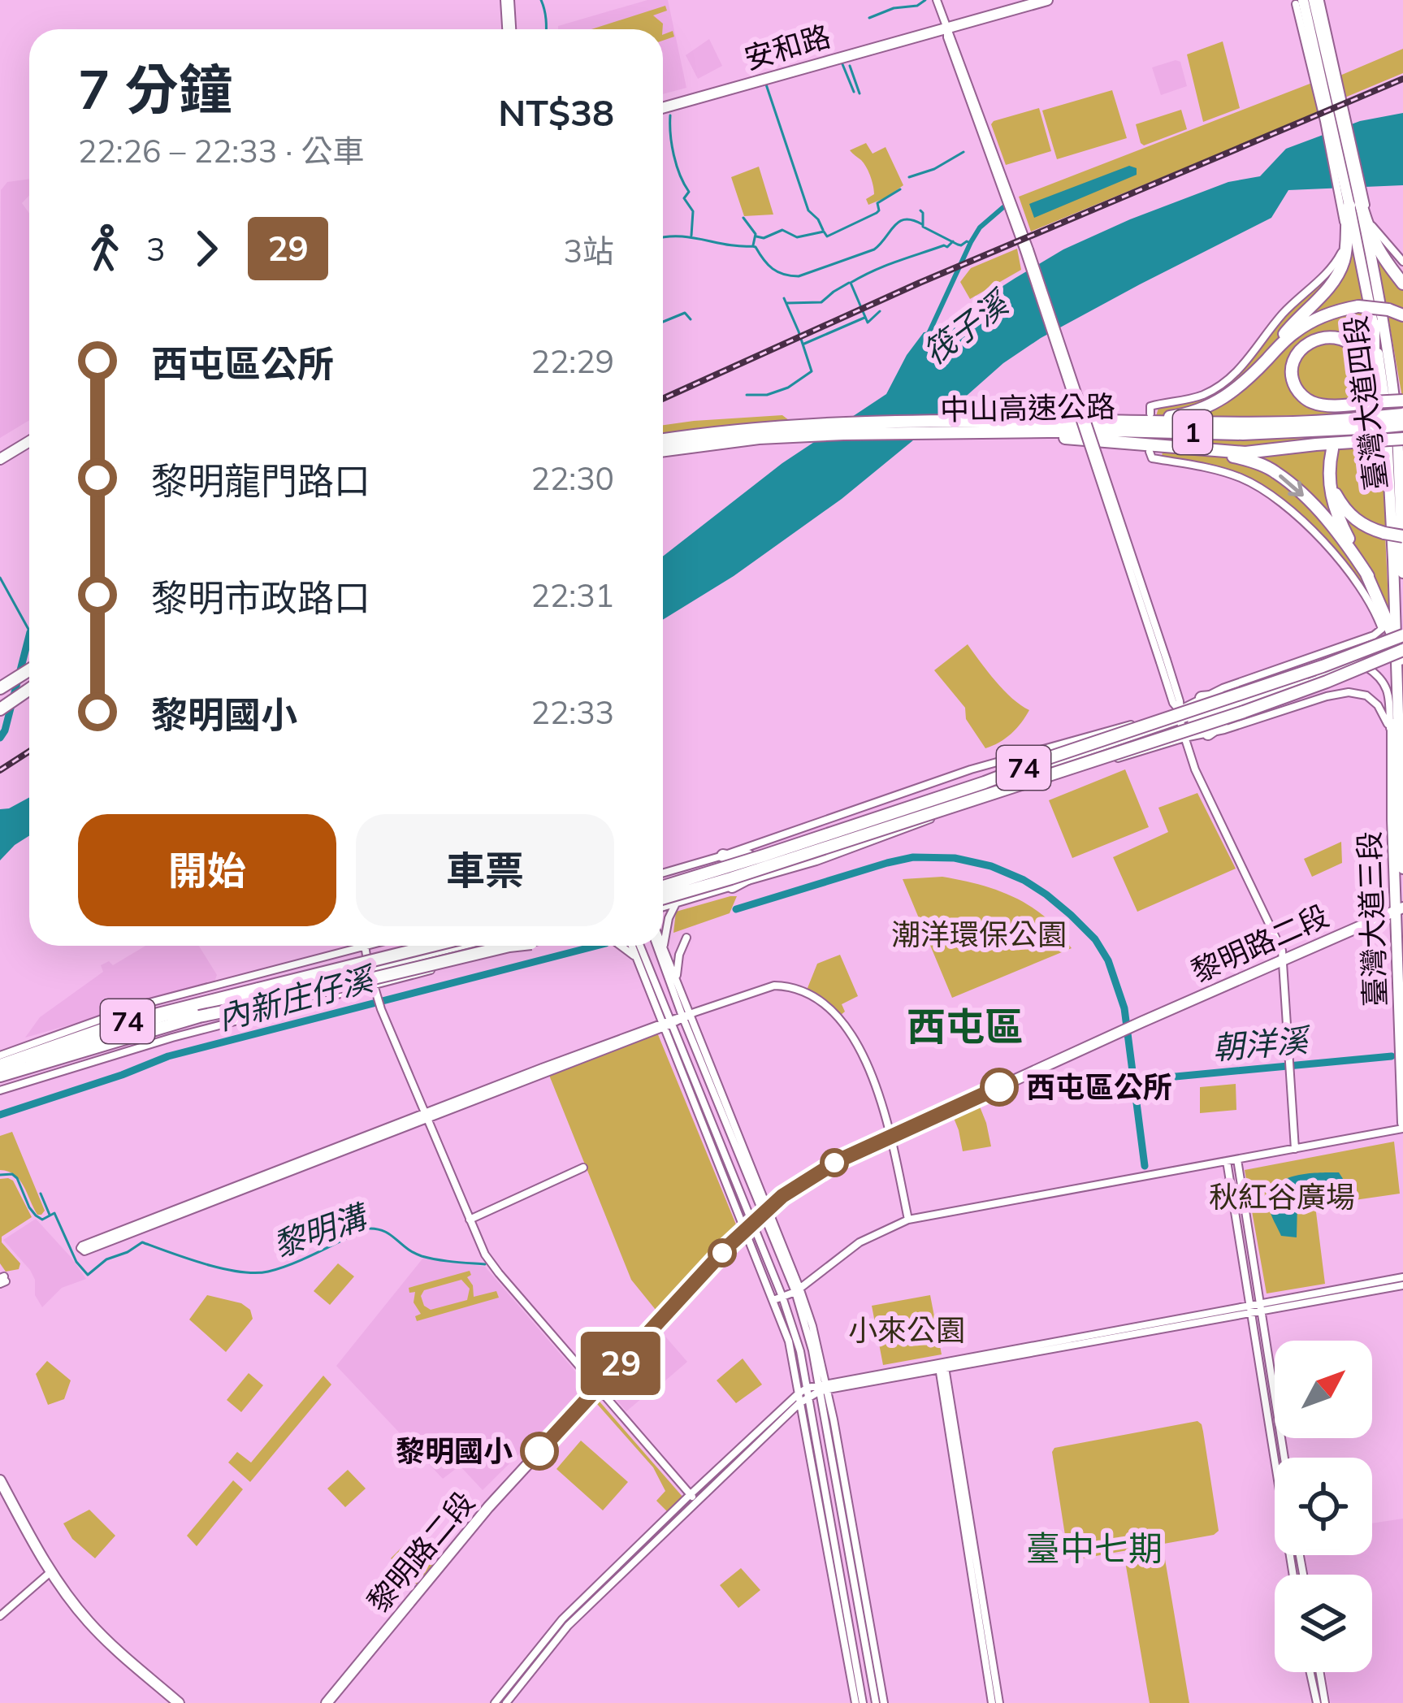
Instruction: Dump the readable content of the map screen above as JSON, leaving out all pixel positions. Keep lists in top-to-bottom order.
{
  "streets": {
    "highway": ["中山高速公路", "1", "74"],
    "main road": [
      "安和路",
      "臺灣大道四段",
      "臺灣大道三段",
      "黎明路二段"
    ]
  },
  "crossings": [
    ["臺灣大道四段", "74"],
    ["臺灣大道四段", "臺灣大道三段"],
    ["臺灣大道三段", "黎明路二段"]
  ],
  "districts": ["西屯區", "臺中七期"],
  "water": [
    "筏子溪",
    "內新庄仔溪",
    "朝洋溪",
    "黎明溝"
  ],
  "parks": ["潮洋環保公園", "秋紅谷廣場", "小來公園"],
  "places": ["西屯區公所", "黎明國小"],
  "lines": ["bus line 29"],
  "north": "top right",
  "page": {
    "on_map": "29",
    "heading": ["7 分鐘", "22:26 – 22:33 · 公車", "NT$38"],
    "legs": ["3", "29", "3站"],
    "list": [
      {
        "name": "西屯區公所",
        "value": "22:29"
      },
      {
        "name": "黎明龍門路口",
        "value": "22:30"
      },
      {
        "name": "黎明市政路口",
        "value": "22:31"
      },
      {
        "name": "黎明國小",
        "value": "22:33"
      }
    ],
    "buttons": ["開始", "車票"]
  }
}
